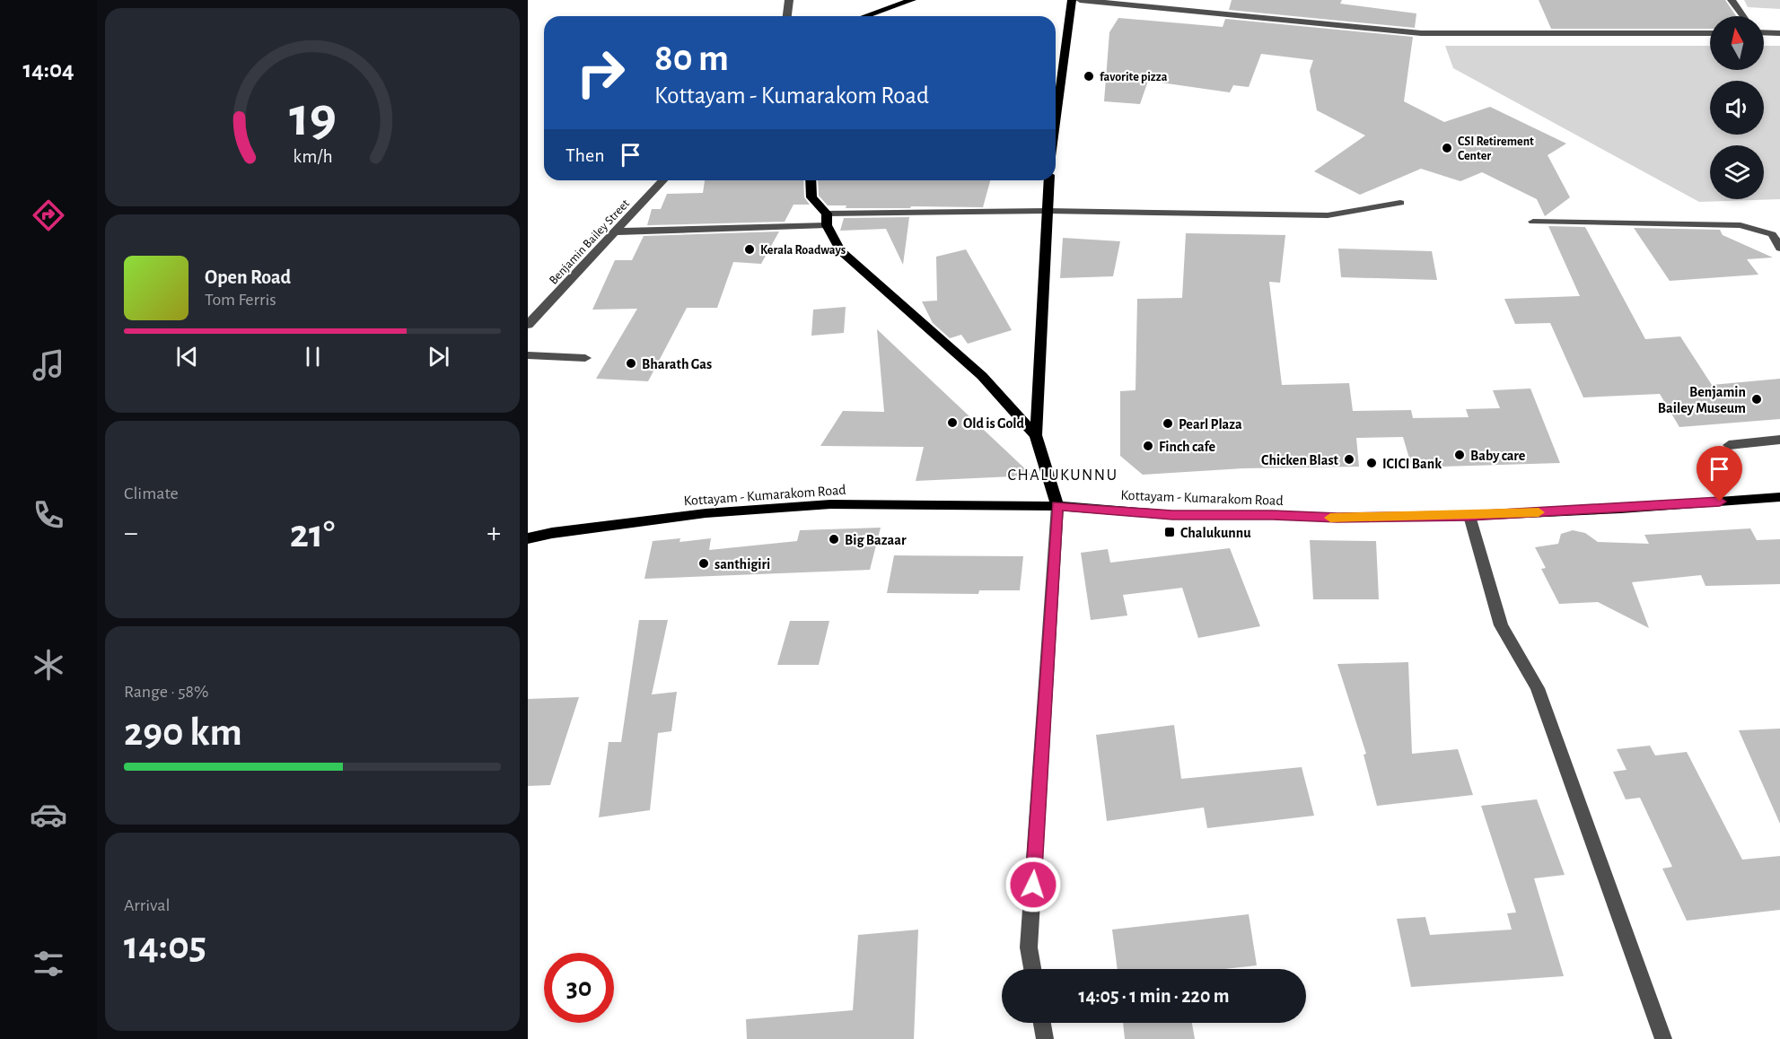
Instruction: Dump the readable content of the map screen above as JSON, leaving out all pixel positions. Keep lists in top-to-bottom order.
{
  "streets": {
    "main road": ["Kottayam - Kumarakom Road"],
    "street": ["Benjamin Bailey Street"]
  },
  "districts": ["CHALUKUNNU"],
  "places": {
    "other": [
      "favorite pizza",
      "CSI Retirement Center",
      "Kerala Roadways",
      "Bharath Gas",
      "Benjamin Bailey Museum",
      "Old is Gold",
      "Pearl Plaza",
      "Finch cafe",
      "Baby care",
      "Chicken Blast",
      "ICICI Bank",
      "Big Bazaar",
      "santhigiri"
    ],
    "transit": ["Chalukunnu"]
  },
  "north": "top",
  "page": {
    "tabs": "14:04",
    "turn": ["80 m", "Kottayam - Kumarakom Road"],
    "then": "Then",
    "song": ["Open Road", "Tom Ferris"],
    "tile": [
      "Climate",
      ["Range · 58%", "290 km"],
      ["Arrival", "14:05"]
    ],
    "heat": ["−", "21°", "+"],
    "limit": "30",
    "trip": "14:05 · 1 min · 220 m",
    "gauge": ["19", "km/h"]
  }
}
